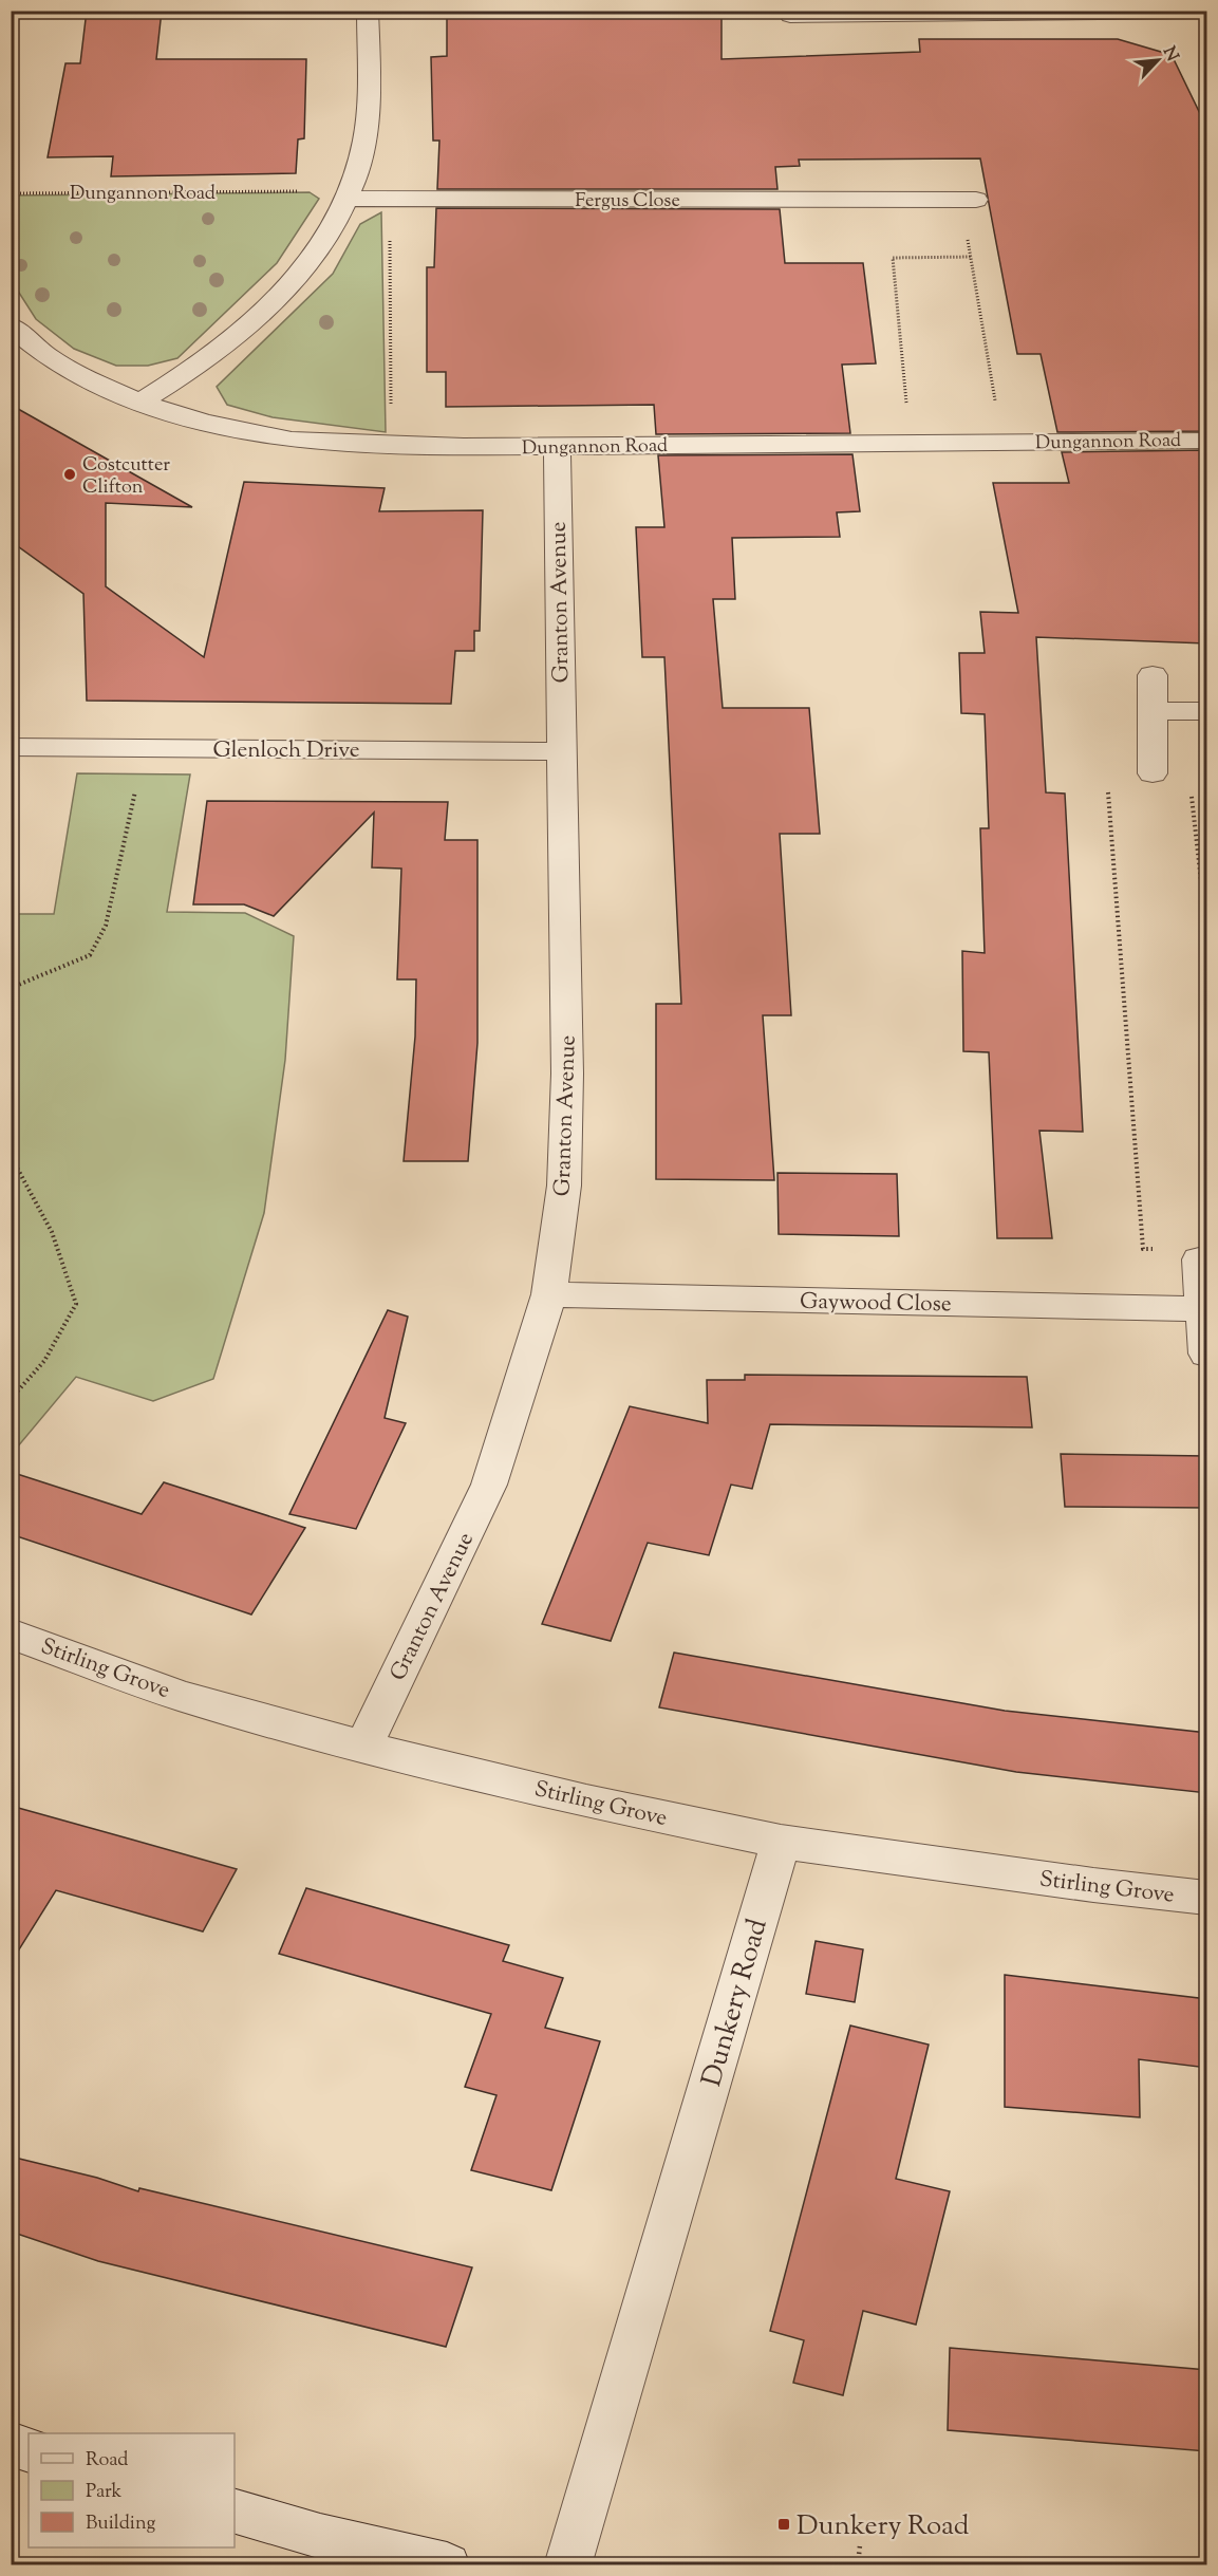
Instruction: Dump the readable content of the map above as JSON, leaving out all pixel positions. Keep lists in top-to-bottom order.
{
  "streets": {
    "street": [
      "Dungannon Road",
      "Fergus Close",
      "Granton Avenue",
      "Glenloch Drive",
      "Gaywood Close",
      "Stirling Grove",
      "Dunkery Road"
    ]
  },
  "crossings": [
    ["Dungannon Road", "Fergus Close"],
    ["Dungannon Road", "Granton Avenue"],
    ["Granton Avenue", "Glenloch Drive"],
    ["Granton Avenue", "Gaywood Close"],
    ["Granton Avenue", "Stirling Grove"],
    ["Stirling Grove", "Dunkery Road"]
  ],
  "places": {
    "other": ["Costcutter Clifton"],
    "transit": ["Dunkery Road"]
  },
  "legend": ["Road", "Park", "Building"],
  "north": "top right"
}
